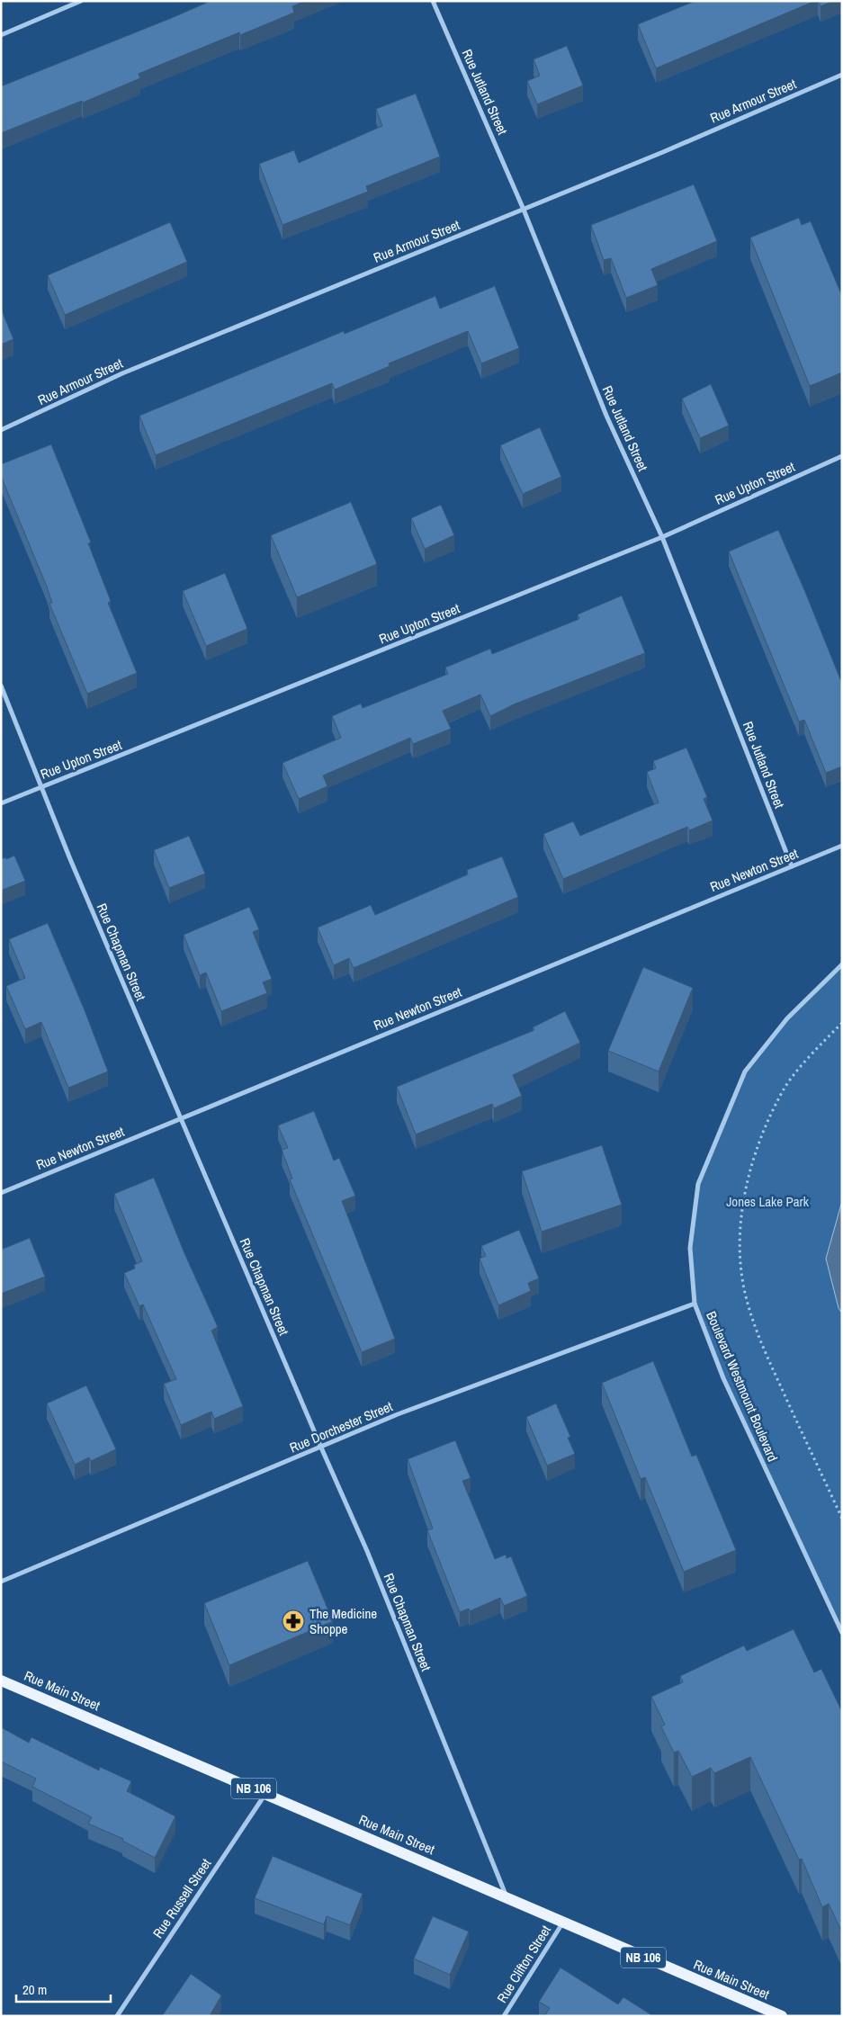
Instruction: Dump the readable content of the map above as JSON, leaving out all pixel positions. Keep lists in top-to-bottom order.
{
  "streets": {
    "main road": ["Rue Main Street", "NB 106"],
    "street": [
      "Rue Jutland Street",
      "Rue Armour Street",
      "Rue Upton Street",
      "Rue Newton Street",
      "Rue Chapman Street",
      "Boulevard Westmount Boulevard",
      "Rue Dorchester Street",
      "Rue Russell Street",
      "Rue Clifton Street"
    ]
  },
  "crossings": [
    ["Rue Jutland Street", "Rue Armour Street"],
    ["Rue Jutland Street", "Rue Upton Street"],
    ["Rue Jutland Street", "Rue Newton Street"],
    ["Rue Upton Street", "Rue Chapman Street"],
    ["Rue Newton Street", "Rue Chapman Street"],
    ["Rue Chapman Street", "Rue Dorchester Street"],
    ["Rue Chapman Street", "Rue Main Street"],
    ["Boulevard Westmount Boulevard", "Rue Dorchester Street"],
    ["Rue Main Street", "Rue Russell Street"],
    ["Rue Main Street", "Rue Clifton Street"]
  ],
  "parks": ["Jones Lake Park"],
  "places": {
    "pharmacy": ["The Medicine Shoppe"]
  },
  "scale_bar": "20 m"
}
